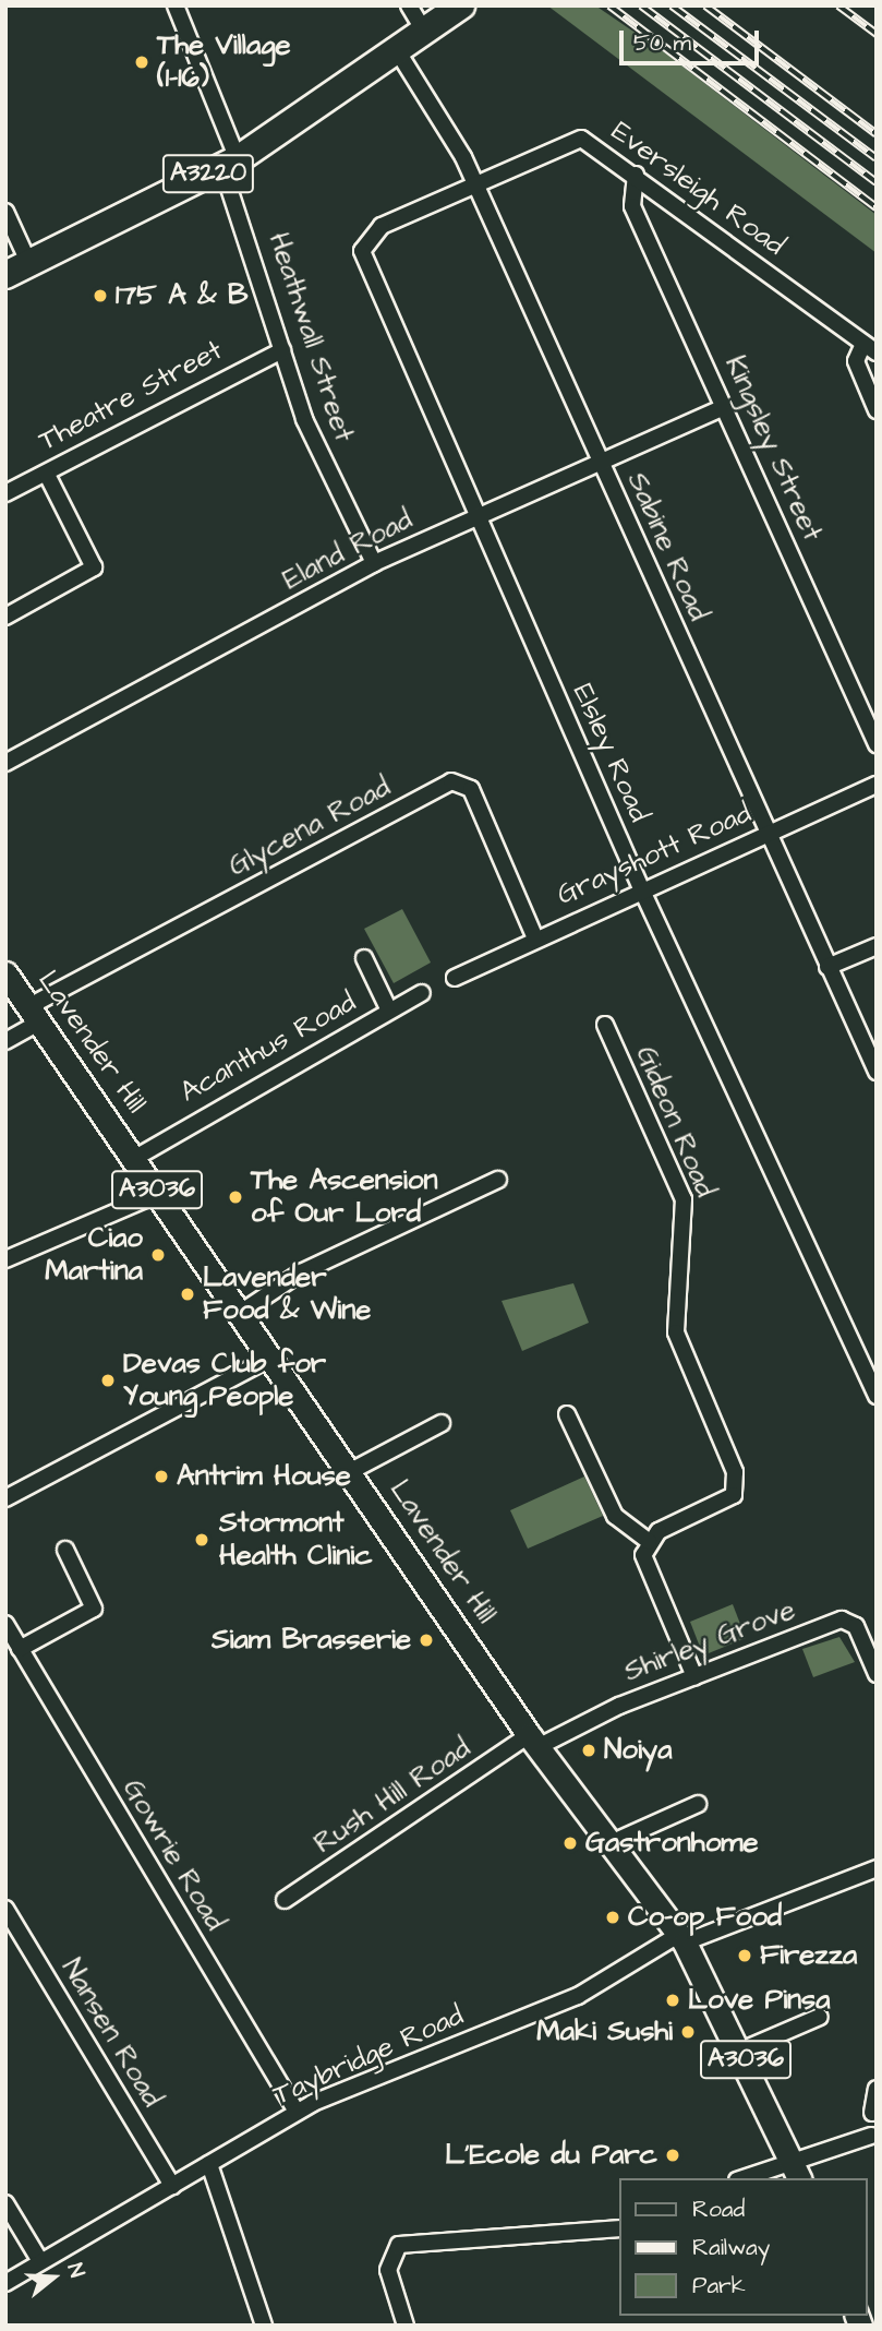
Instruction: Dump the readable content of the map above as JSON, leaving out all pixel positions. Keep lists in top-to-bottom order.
{
  "streets": {
    "highway": ["A3220"],
    "main road": ["Lavender Hill", "A3036"],
    "street": [
      "Eversleigh Road",
      "Heathwall Street",
      "Theatre Street",
      "Kingsley Street",
      "Sabine Road",
      "Eland Road",
      "Elsley Road",
      "Glycena Road",
      "Grayshott Road",
      "Acanthus Road",
      "Gideon Road",
      "Shirley Grove",
      "Rush Hill Road",
      "Gowrie Road",
      "Nansen Road",
      "Taybridge Road"
    ]
  },
  "crossings": [
    ["A3220", "Heathwall Street"],
    ["A3220", "Sabine Road"],
    ["Eversleigh Road", "Kingsley Street"],
    ["Eversleigh Road", "Sabine Road"],
    ["Eversleigh Road", "Elsley Road"],
    ["Heathwall Street", "Theatre Street"],
    ["Heathwall Street", "Eland Road"],
    ["Kingsley Street", "Eland Road"],
    ["Sabine Road", "Eland Road"],
    ["Sabine Road", "Elsley Road"],
    ["Sabine Road", "Grayshott Road"],
    ["Eland Road", "Elsley Road"],
    ["Elsley Road", "Grayshott Road"],
    ["Glycena Road", "Grayshott Road"],
    ["Glycena Road", "Lavender Hill"],
    ["Lavender Hill", "Acanthus Road"],
    ["Lavender Hill", "Shirley Grove"],
    ["Lavender Hill", "Rush Hill Road"],
    ["Lavender Hill", "Taybridge Road"],
    ["Shirley Grove", "Rush Hill Road"],
    ["Gowrie Road", "Taybridge Road"],
    ["Nansen Road", "Taybridge Road"]
  ],
  "places": [
    "The Village (1-16)",
    "175 A & B",
    "The Ascension of Our Lord",
    "Ciao Martina",
    "Lavender Food & Wine",
    "Devas Club for Young People",
    "Antrim House",
    "Stormont Health Clinic",
    "Siam Brasserie",
    "Noiya",
    "Gastronhome",
    "Co-op Food",
    "Firezza",
    "Love Pinsa",
    "Maki Sushi",
    "L'Ecole du Parc"
  ],
  "legend": ["Road", "Railway", "Park"],
  "scale_bar": "50 m",
  "north": "right"
}
